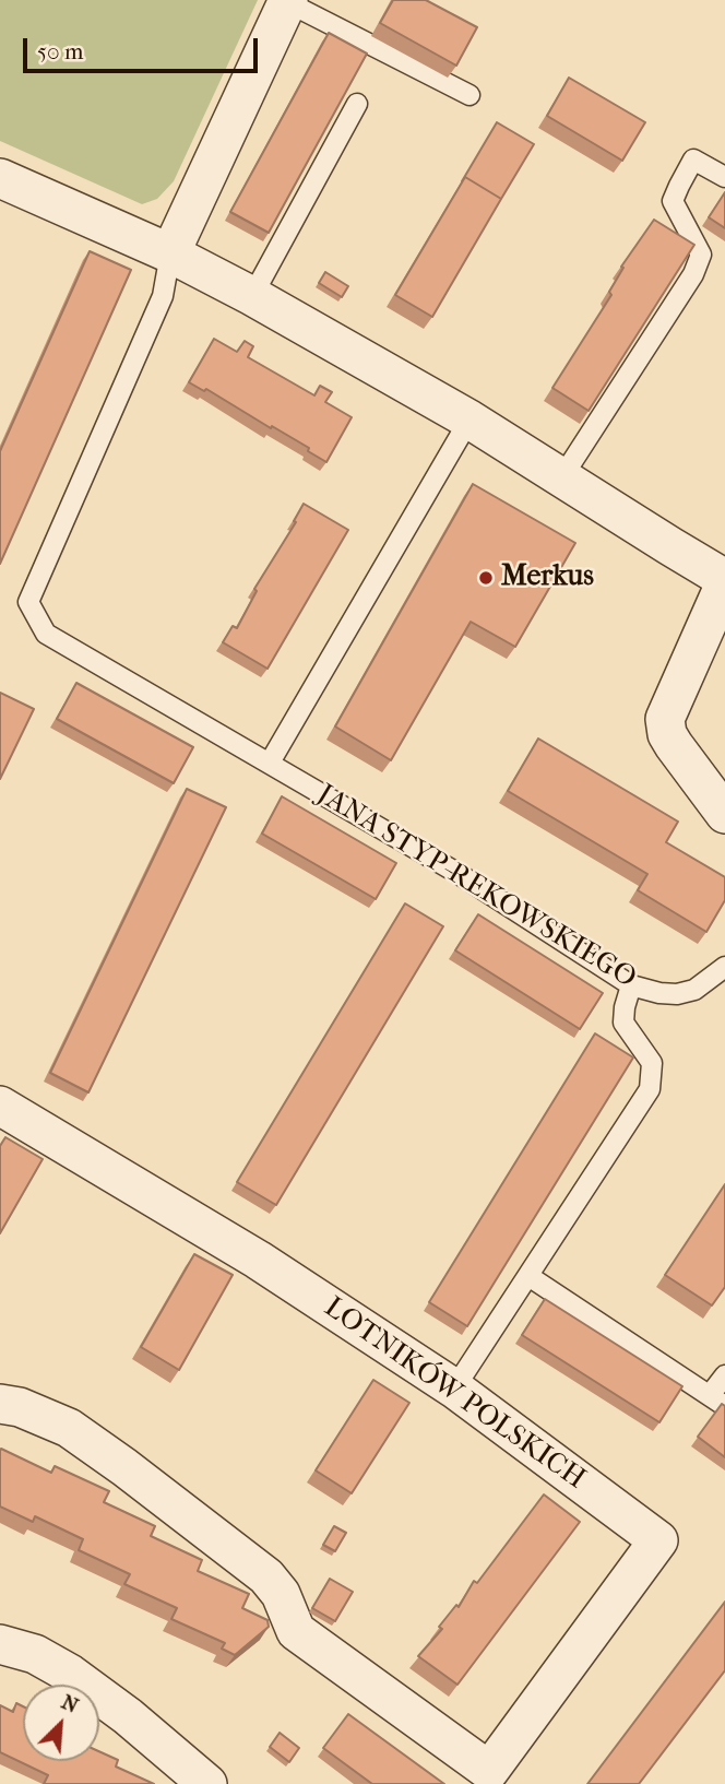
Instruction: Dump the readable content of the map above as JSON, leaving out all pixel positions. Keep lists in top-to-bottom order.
{
  "streets": {
    "street": ["LOTNIKÓW POLSKICH"],
    "lane": ["JANA STYP-REKOWSKIEGO"]
  },
  "places": ["Merkus"],
  "scale_bar": "50 m",
  "north": "top right"
}
